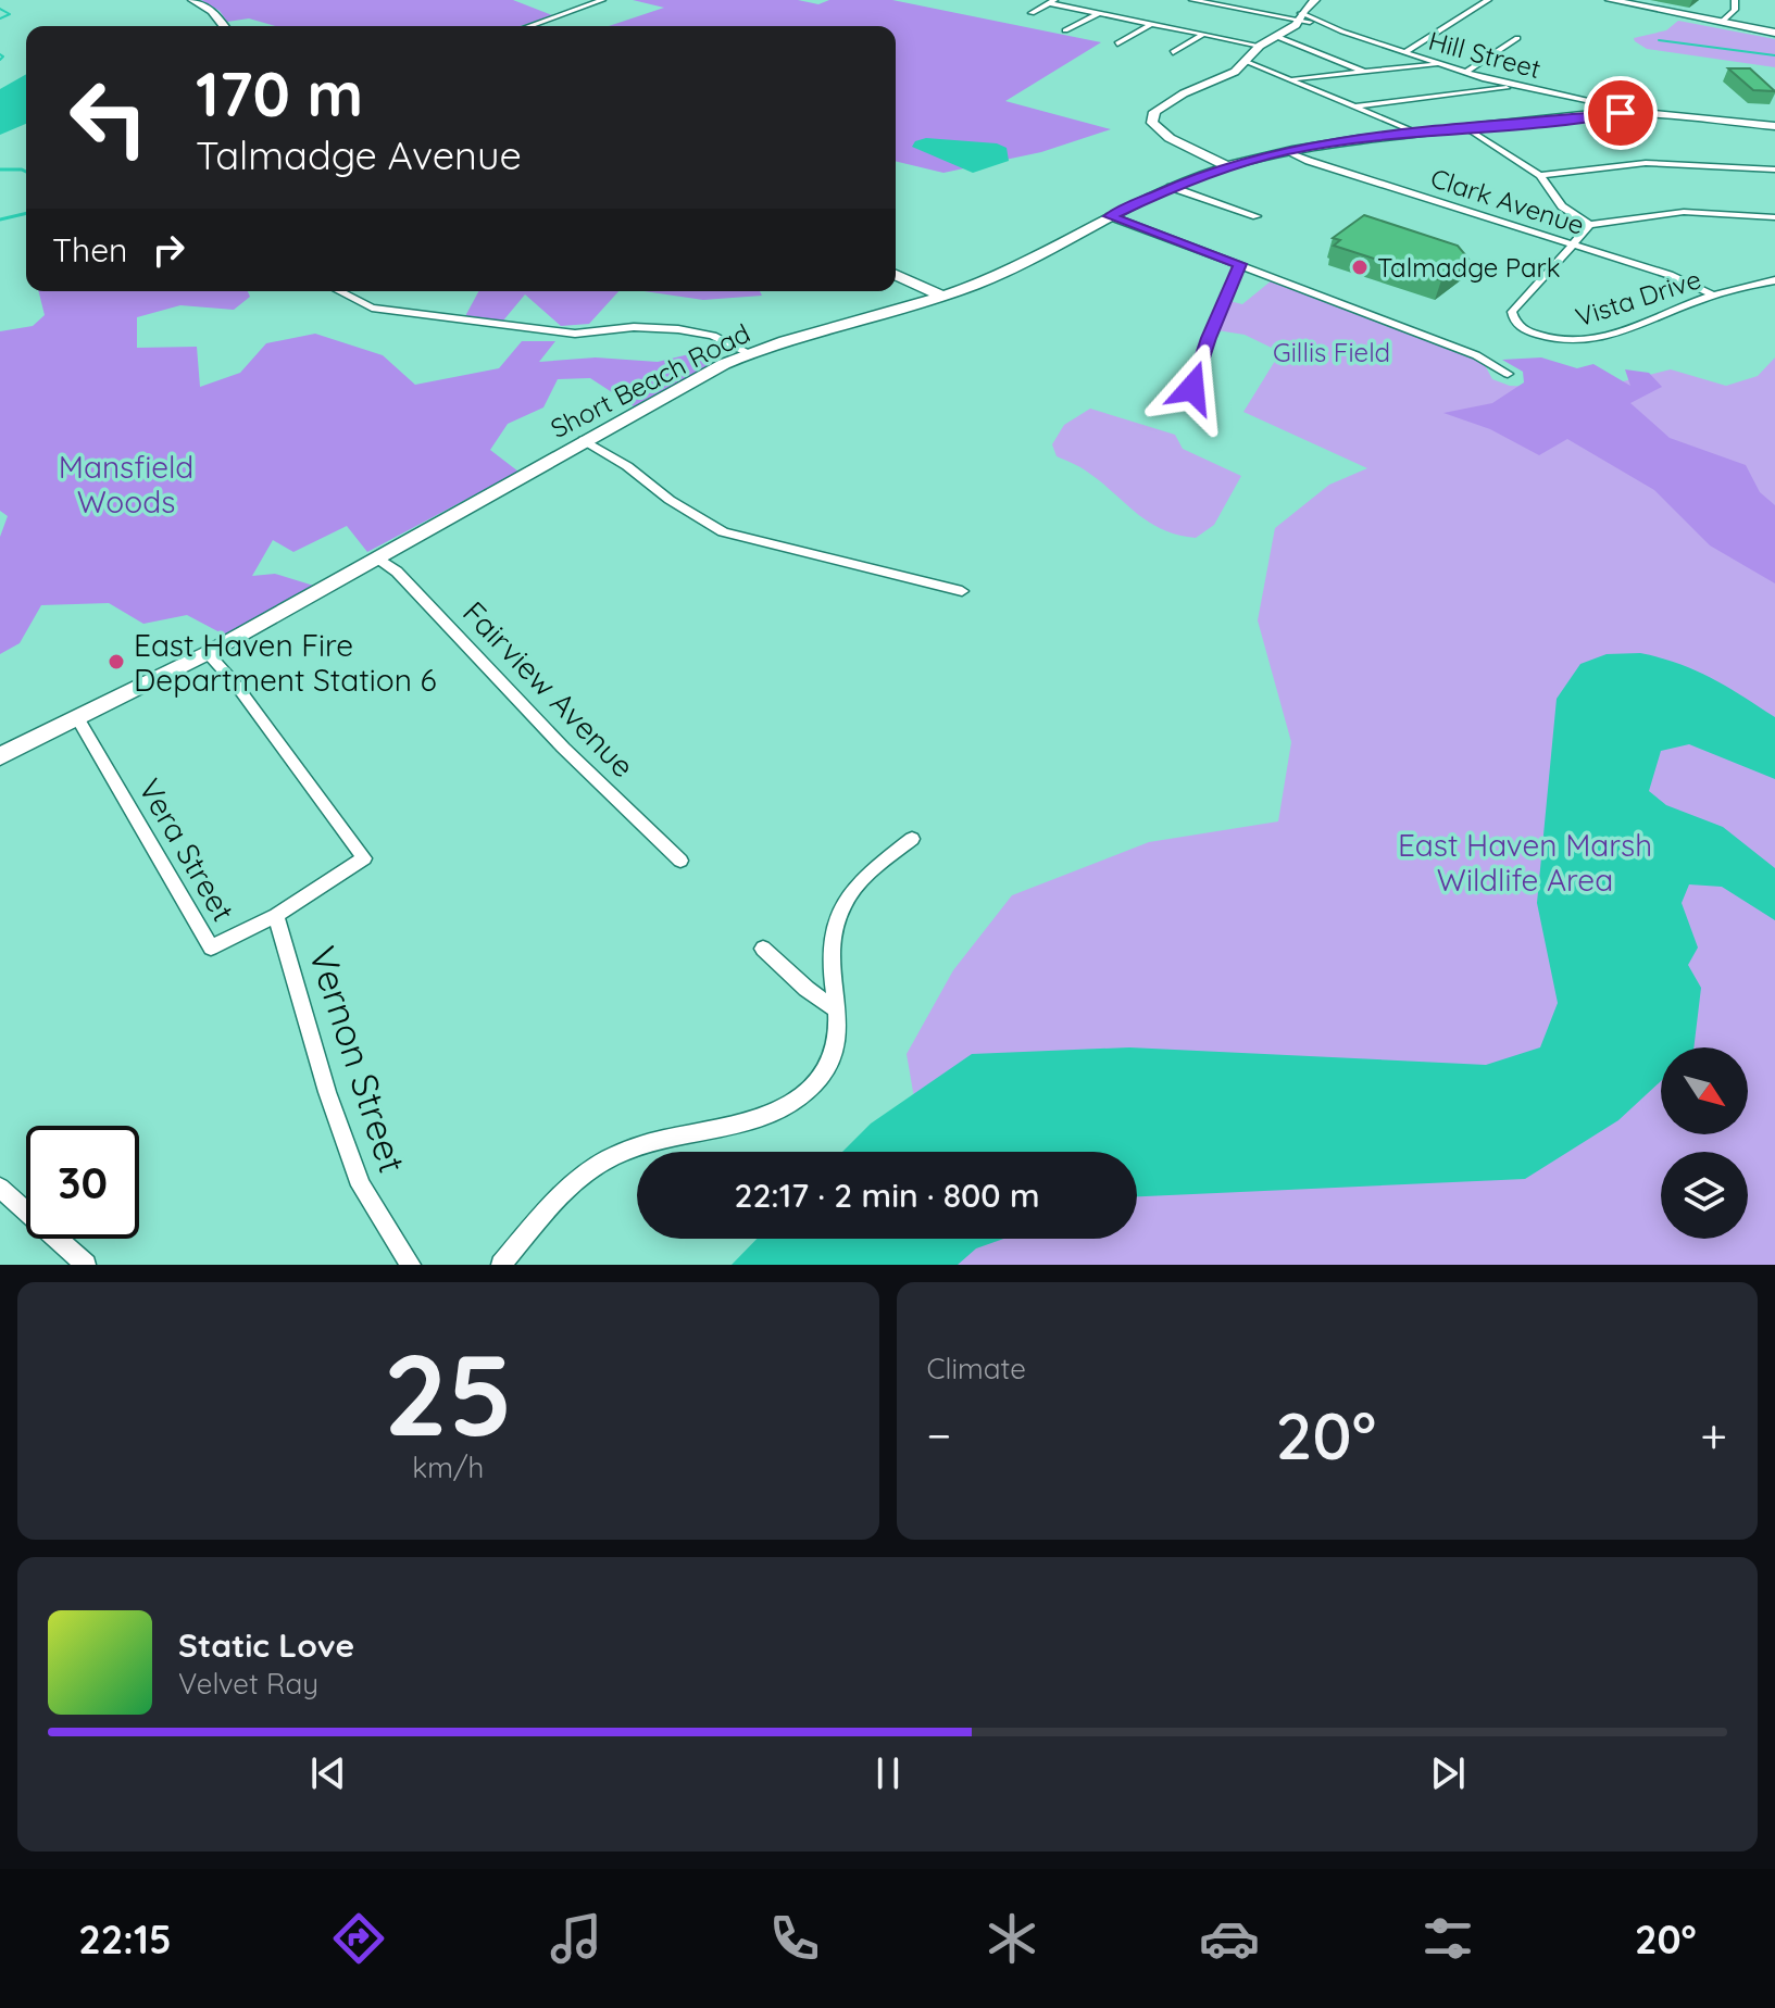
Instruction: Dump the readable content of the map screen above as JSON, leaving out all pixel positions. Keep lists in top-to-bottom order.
{
  "streets": {
    "main road": ["Short Beach Road"],
    "street": [
      "Hill Street",
      "Clark Avenue",
      "Vista Drive",
      "Fairview Avenue",
      "Vera Street",
      "Vernon Street"
    ]
  },
  "crossings": [
    ["Hill Street", "Short Beach Road"],
    ["Clark Avenue", "Vista Drive"],
    ["Clark Avenue", "Short Beach Road"],
    ["Short Beach Road", "Fairview Avenue"],
    ["Short Beach Road", "Vera Street"],
    ["Vera Street", "Vernon Street"]
  ],
  "parks": ["Gillis Field", "Mansfield Woods", "East Haven Marsh Wildlife Area"],
  "places": ["Talmadge Park", "East Haven Fire Department Station 6"],
  "north": "bottom right",
  "page": {
    "turn": ["170 m", "Talmadge Avenue"],
    "then": "Then",
    "limit": "30",
    "trip": "22:17 · 2 min · 800 m",
    "tile": [
      ["25", "km/h"],
      "Climate"
    ],
    "heat": ["−", "20°", "+"],
    "song": ["Static Love", "Velvet Ray"],
    "tabs": ["22:15", "20°"]
  }
}
